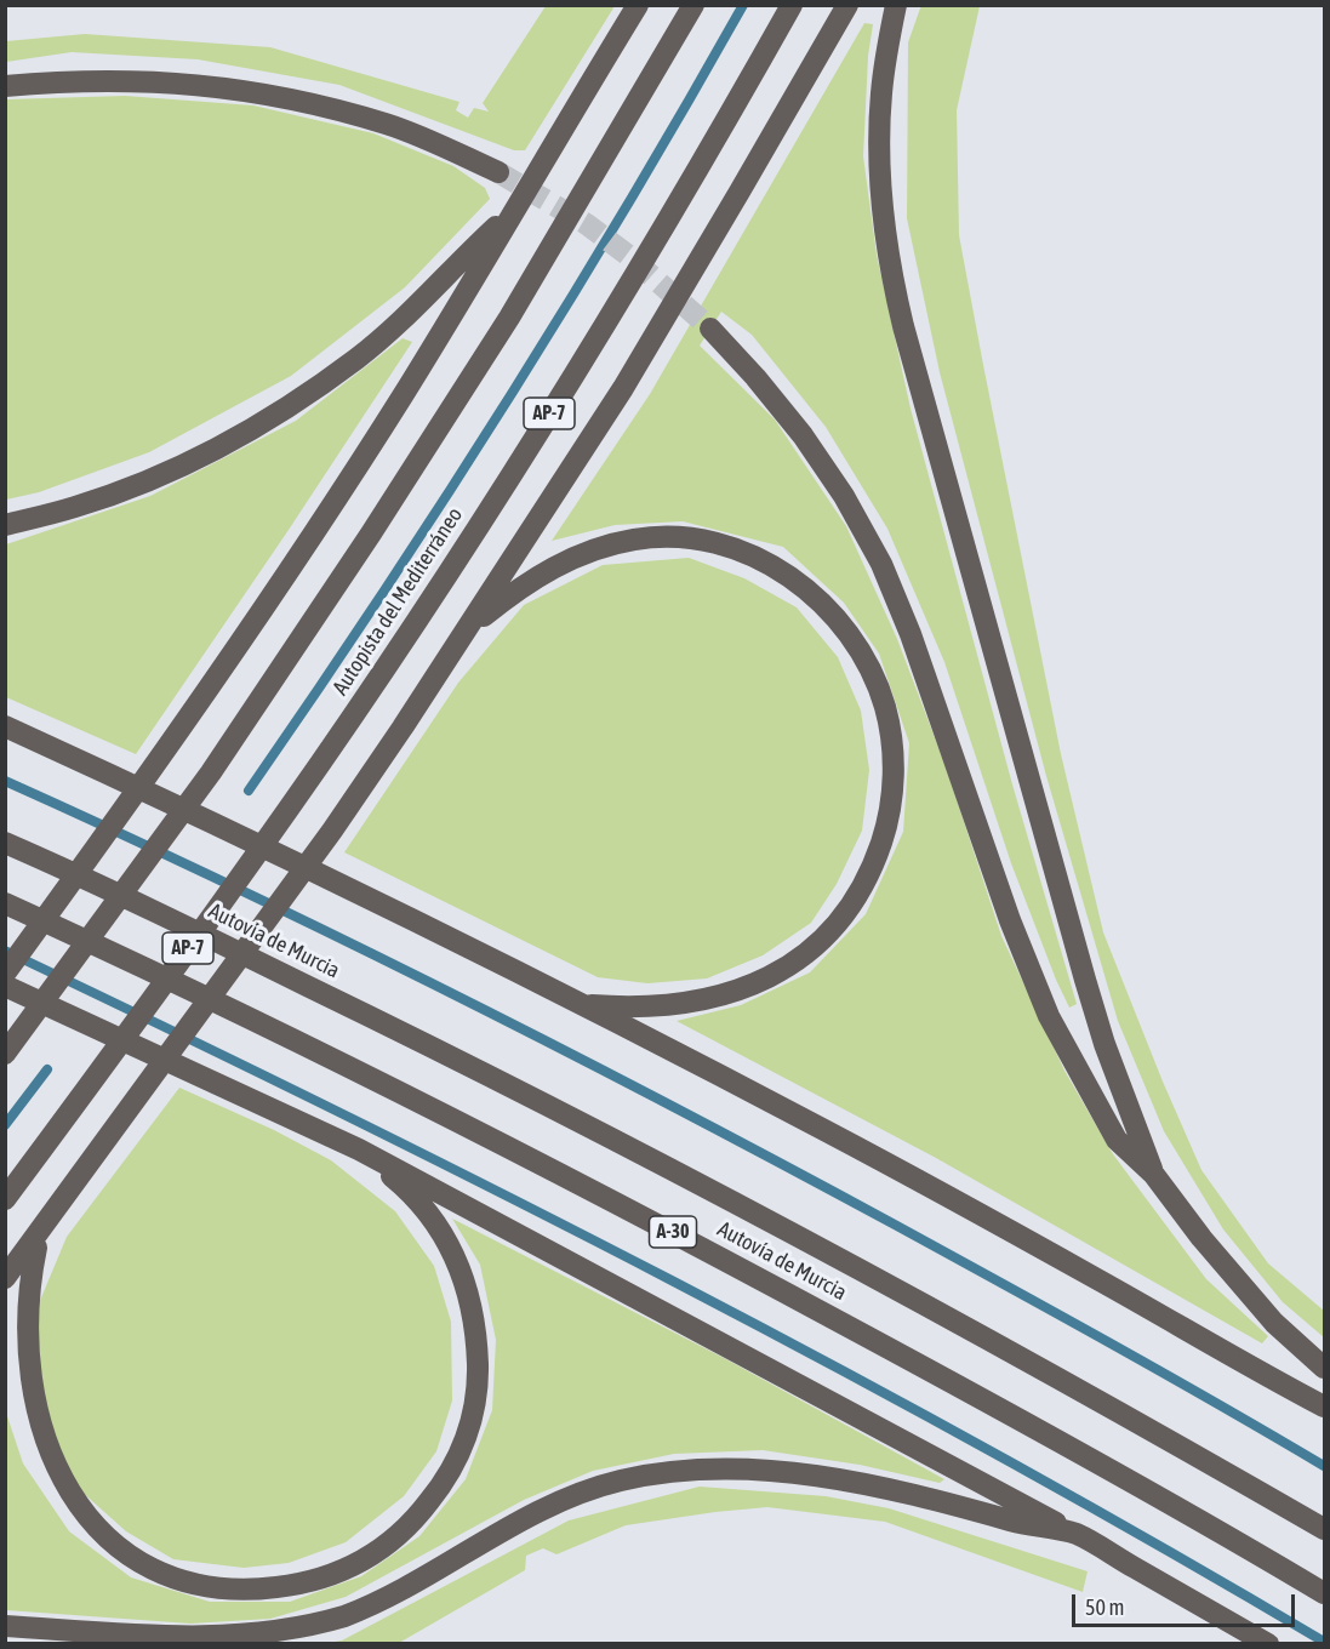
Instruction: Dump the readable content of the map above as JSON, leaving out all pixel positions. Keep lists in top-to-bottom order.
{
  "streets": {
    "highway": [
      "AP-7",
      "Autopista del Mediterráneo",
      "Autovía de Murcia",
      "A-30"
    ]
  },
  "scale_bar": "50 m"
}
